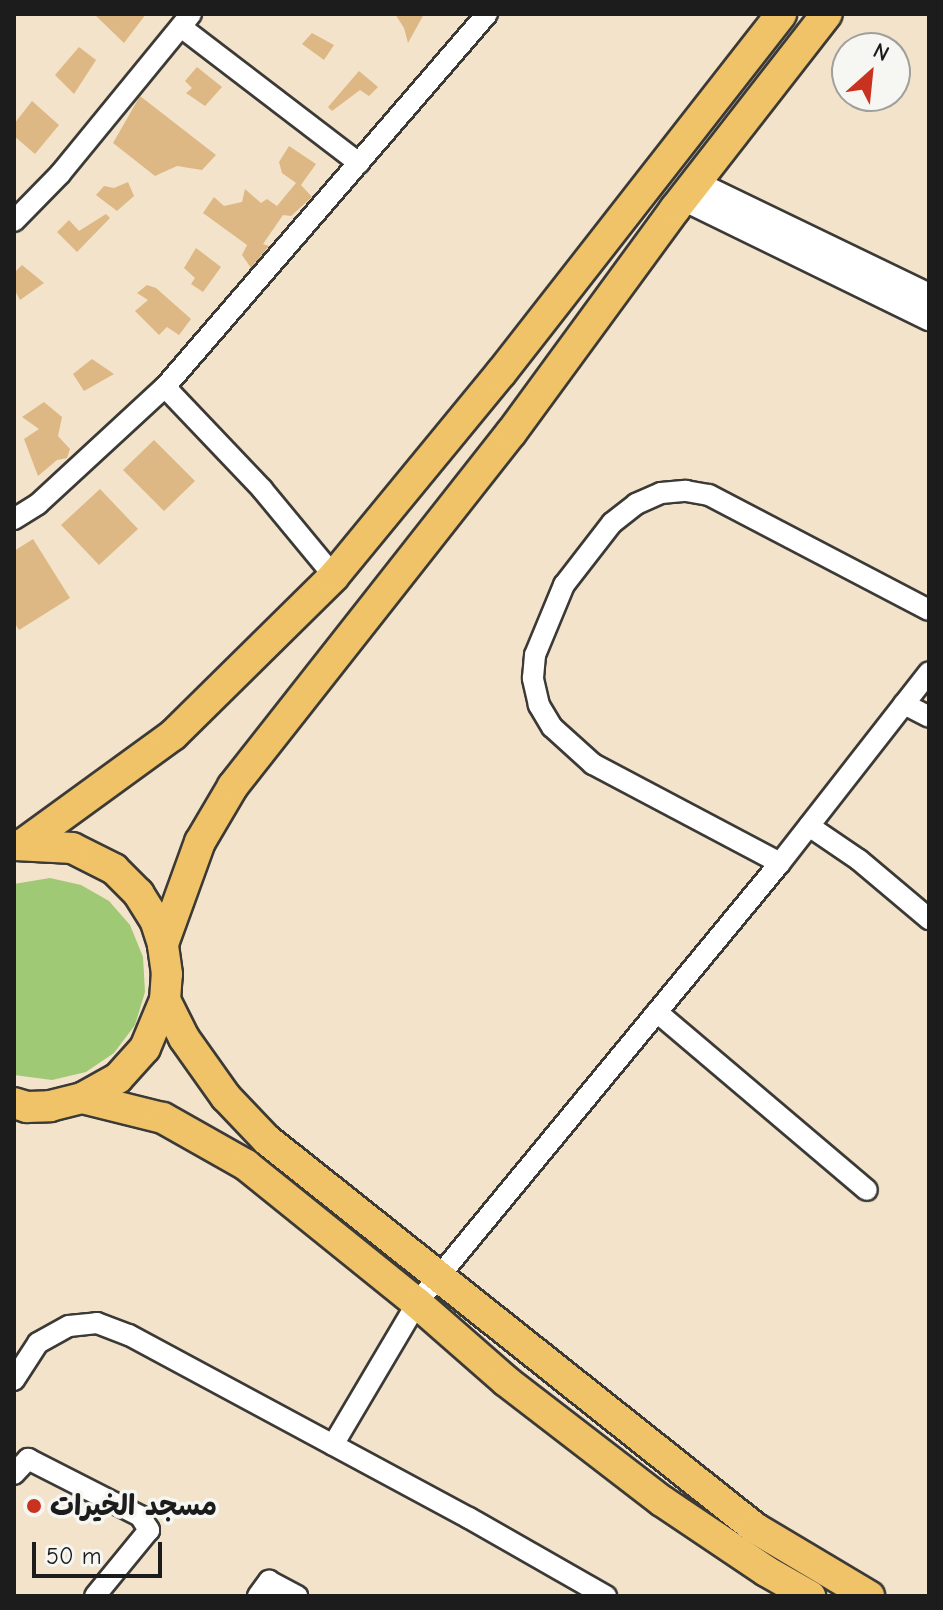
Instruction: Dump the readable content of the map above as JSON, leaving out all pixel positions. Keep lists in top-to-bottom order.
{
  "places": ["مسجد الخيرات"],
  "scale_bar": "50 m",
  "north": "top right"
}
